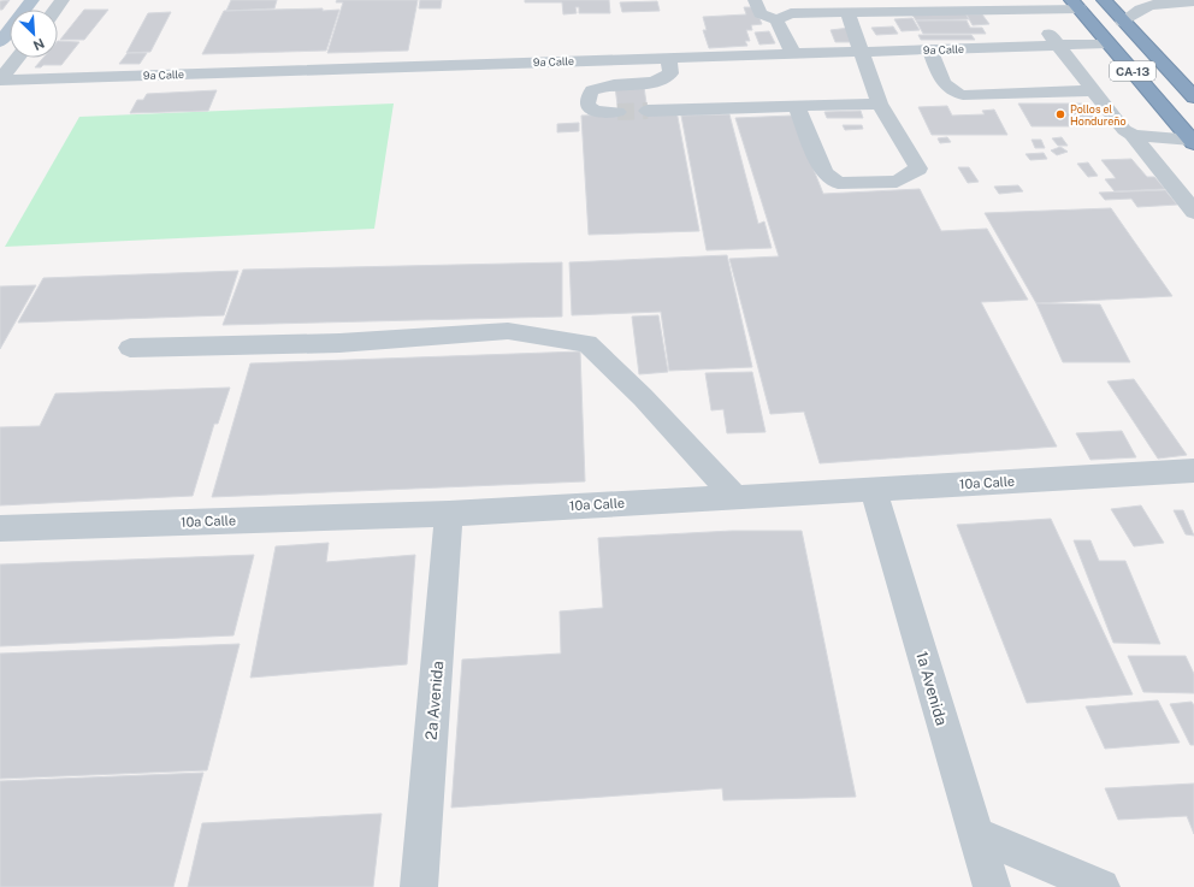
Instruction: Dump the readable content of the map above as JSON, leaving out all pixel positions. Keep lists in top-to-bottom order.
{
  "streets": {
    "highway": ["CA-13"],
    "street": [
      "9a Calle",
      "10a Calle",
      "1a Avenida",
      "2a Avenida"
    ]
  },
  "crossings": [
    ["9a Calle", "CA-13"],
    ["10a Calle", "1a Avenida"],
    ["10a Calle", "2a Avenida"]
  ],
  "places": ["Pollos el Hondureño"],
  "north": "bottom right"
}
